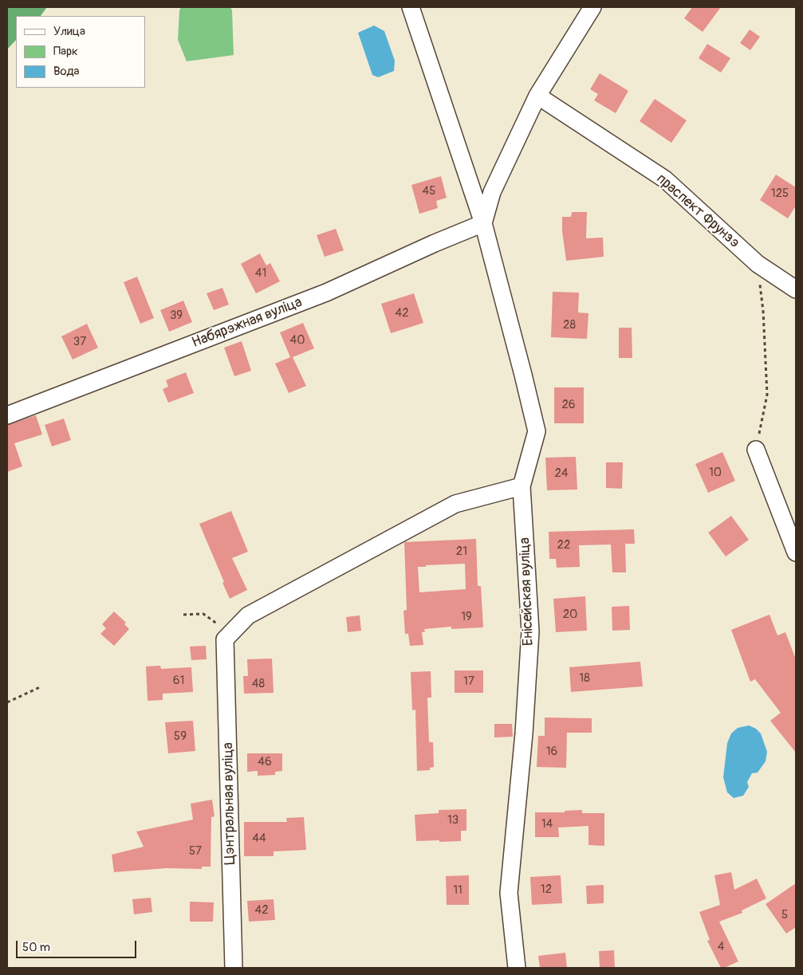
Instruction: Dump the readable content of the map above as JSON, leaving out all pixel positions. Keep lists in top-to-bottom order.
{
  "streets": {
    "street": [
      "праспект Фрунзэ",
      "Набярэжная вуліца",
      "Енісейская вуліца",
      "Цэнтральная вуліца"
    ]
  },
  "crossings": [
    ["Набярэжная вуліца", "Енісейская вуліца"]
  ],
  "house_numbers": [
    "45",
    "125",
    "41",
    "42",
    "39",
    "28",
    "40",
    "37",
    "26",
    "10",
    "24",
    "22",
    "21",
    "20",
    "19",
    "18",
    "61",
    "17",
    "48",
    "59",
    "16",
    "46",
    "13",
    "14",
    "44",
    "57",
    "12",
    "11",
    "42",
    "5",
    "4"
  ],
  "legend": ["Улица", "Парк", "Вода"],
  "scale_bar": "50 m"
}
